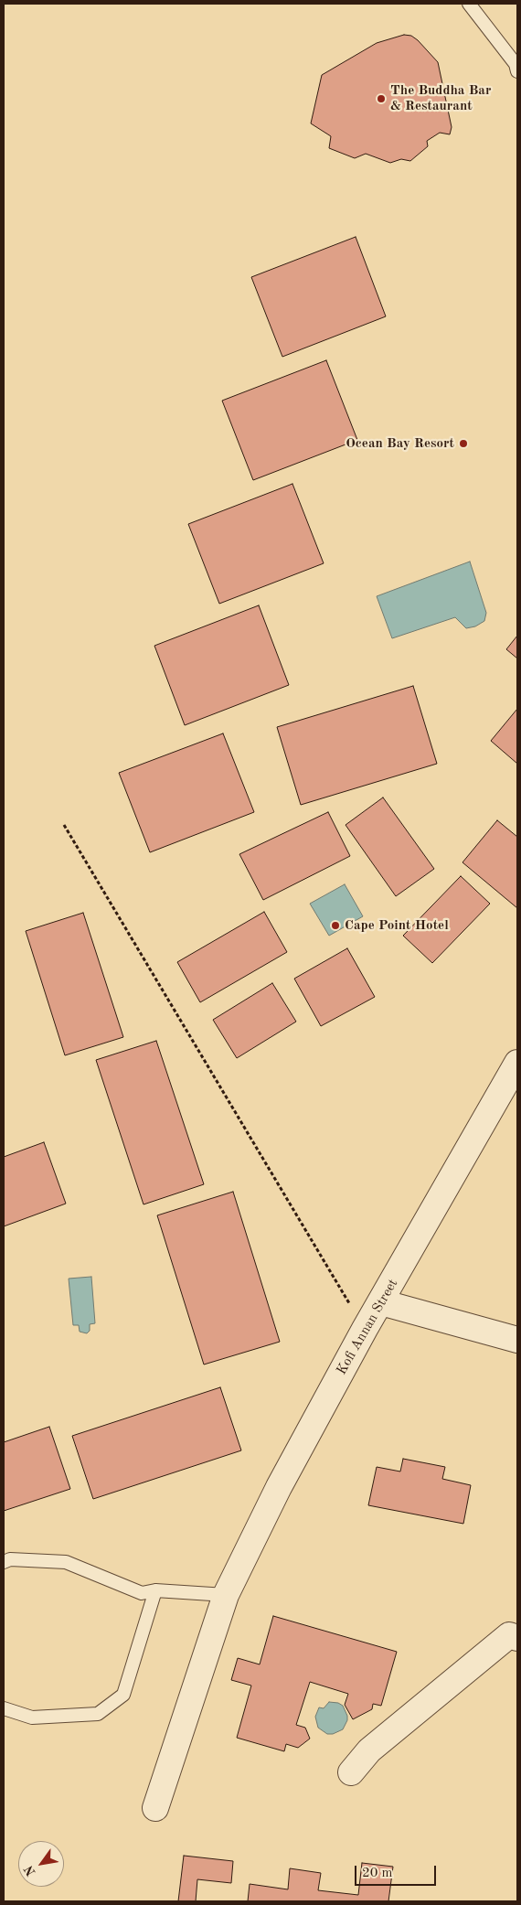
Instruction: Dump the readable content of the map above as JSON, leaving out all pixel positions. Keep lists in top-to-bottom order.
{
  "streets": {
    "street": ["Kofi Annan Street"]
  },
  "places": ["The Buddha Bar & Restaurant", "Ocean Bay Resort", "Cape Point Hotel"],
  "scale_bar": "20 m",
  "north": "bottom left"
}
